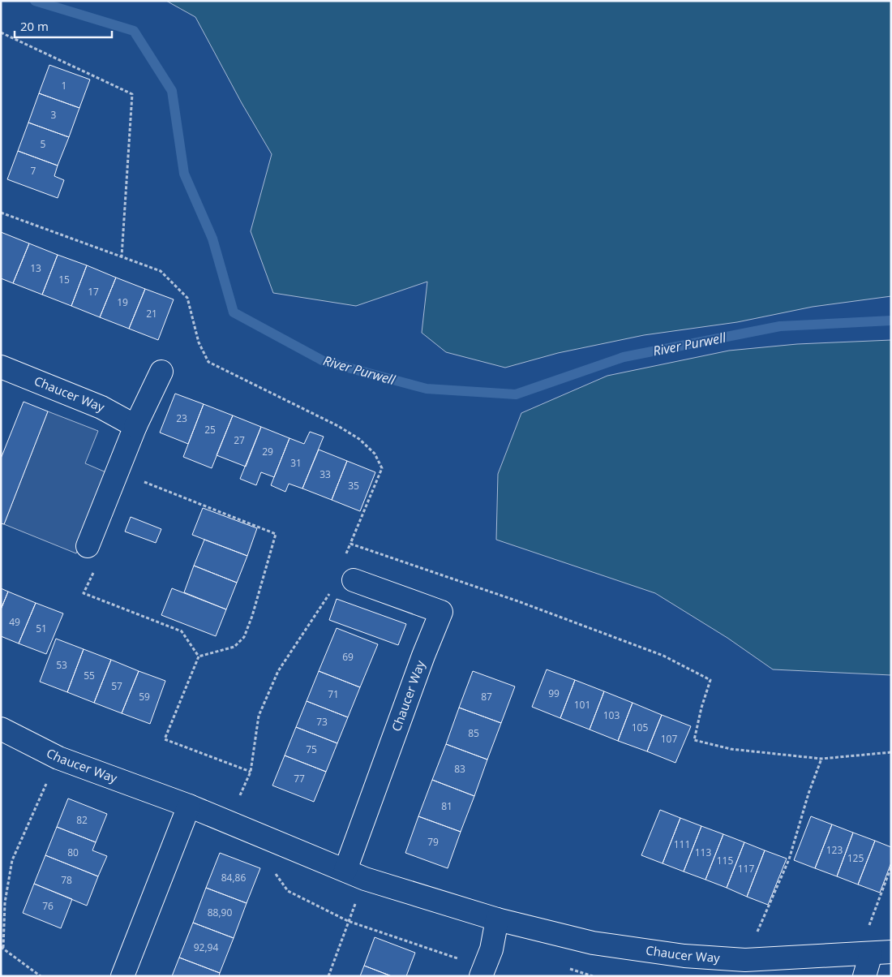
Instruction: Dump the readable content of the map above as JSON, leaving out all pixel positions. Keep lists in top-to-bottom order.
{
  "streets": {
    "street": ["Chaucer Way"]
  },
  "water": ["River Purwell"],
  "house_numbers": [
    "1",
    "3",
    "5",
    "7",
    "13",
    "15",
    "17",
    "19",
    "21",
    "23",
    "25",
    "27",
    "29",
    "31",
    "33",
    "35",
    "49",
    "51",
    "69",
    "53",
    "55",
    "57",
    "99",
    "71",
    "59",
    "87",
    "101",
    "103",
    "73",
    "105",
    "85",
    "107",
    "75",
    "83",
    "77",
    "81",
    "82",
    "79",
    "111",
    "123",
    "80",
    "113",
    "125",
    "115",
    "117",
    "84,86",
    "78",
    "76",
    "88,90",
    "92,94"
  ],
  "scale_bar": "20 m"
}
